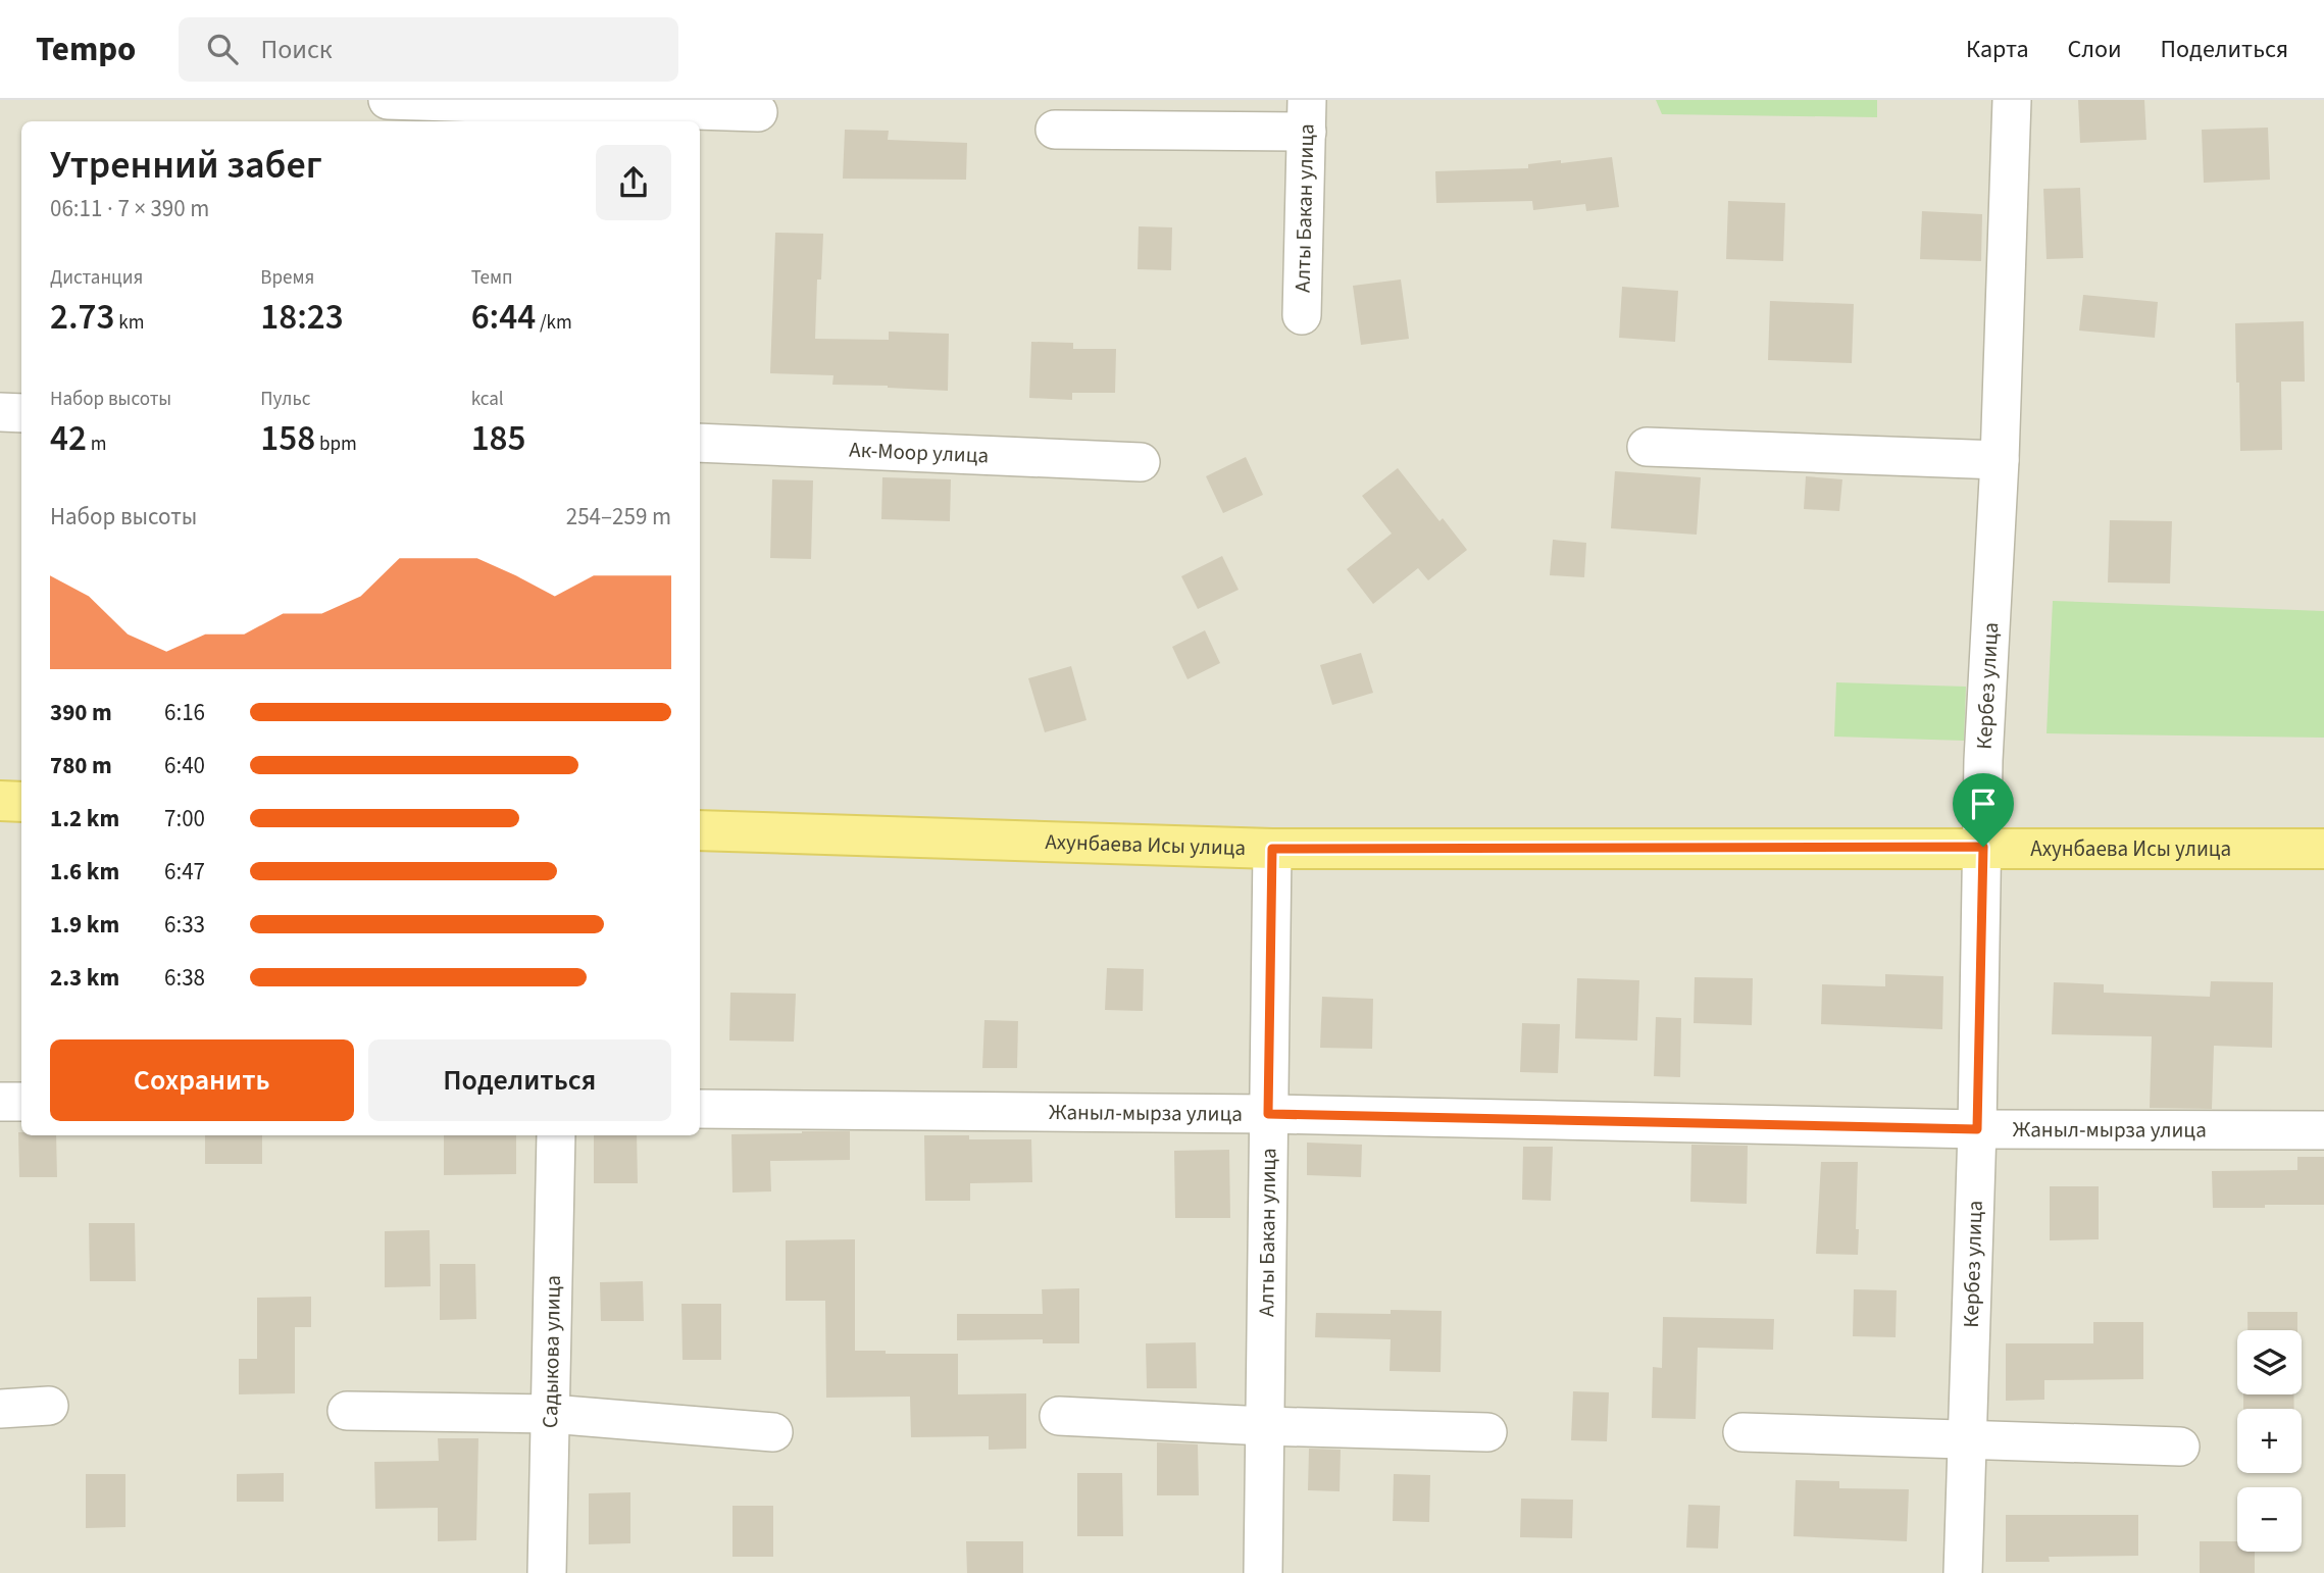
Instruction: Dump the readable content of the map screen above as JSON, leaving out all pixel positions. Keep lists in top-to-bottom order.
{
  "streets": {
    "main road": ["Ахунбаева Исы улица"],
    "street": [
      "Алты Бакан улица",
      "Ак-Моор улица",
      "Кербез улица",
      "Жаныл-мырза улица",
      "Садыкова улица"
    ]
  },
  "crossings": [
    ["Алты Бакан улица", "Ахунбаева Исы улица"],
    ["Алты Бакан улица", "Жаныл-мырза улица"],
    ["Кербез улица", "Ахунбаева Исы улица"],
    ["Кербез улица", "Жаныл-мырза улица"]
  ],
  "page": {
    "header": "Tempo",
    "search": "Поиск",
    "nav": ["Карта", "Слои", "Поделиться"],
    "heading": ["Утренний забег", "06:11 · 7 × 390 m"],
    "stats": [
      ["Дистанция", "2.73 km"],
      ["Время", "18:23"],
      ["Темп", "6:44 /km"],
      ["Набор высоты", "42 m"],
      ["Пульс", "158 bpm"],
      ["kcal", "185"]
    ],
    "chart": ["Набор высоты", "254–259 m"],
    "list": [
      {
        "name": "390 m",
        "note": "6:16"
      },
      {
        "name": "780 m",
        "note": "6:40"
      },
      {
        "name": "1.2 km",
        "note": "7:00"
      },
      {
        "name": "1.6 km",
        "note": "6:47"
      },
      {
        "name": "1.9 km",
        "note": "6:33"
      },
      {
        "name": "2.3 km",
        "note": "6:38"
      }
    ],
    "buttons": ["Сохранить", "Поделиться"],
    "map_buttons": ["+", "−"]
  }
}
